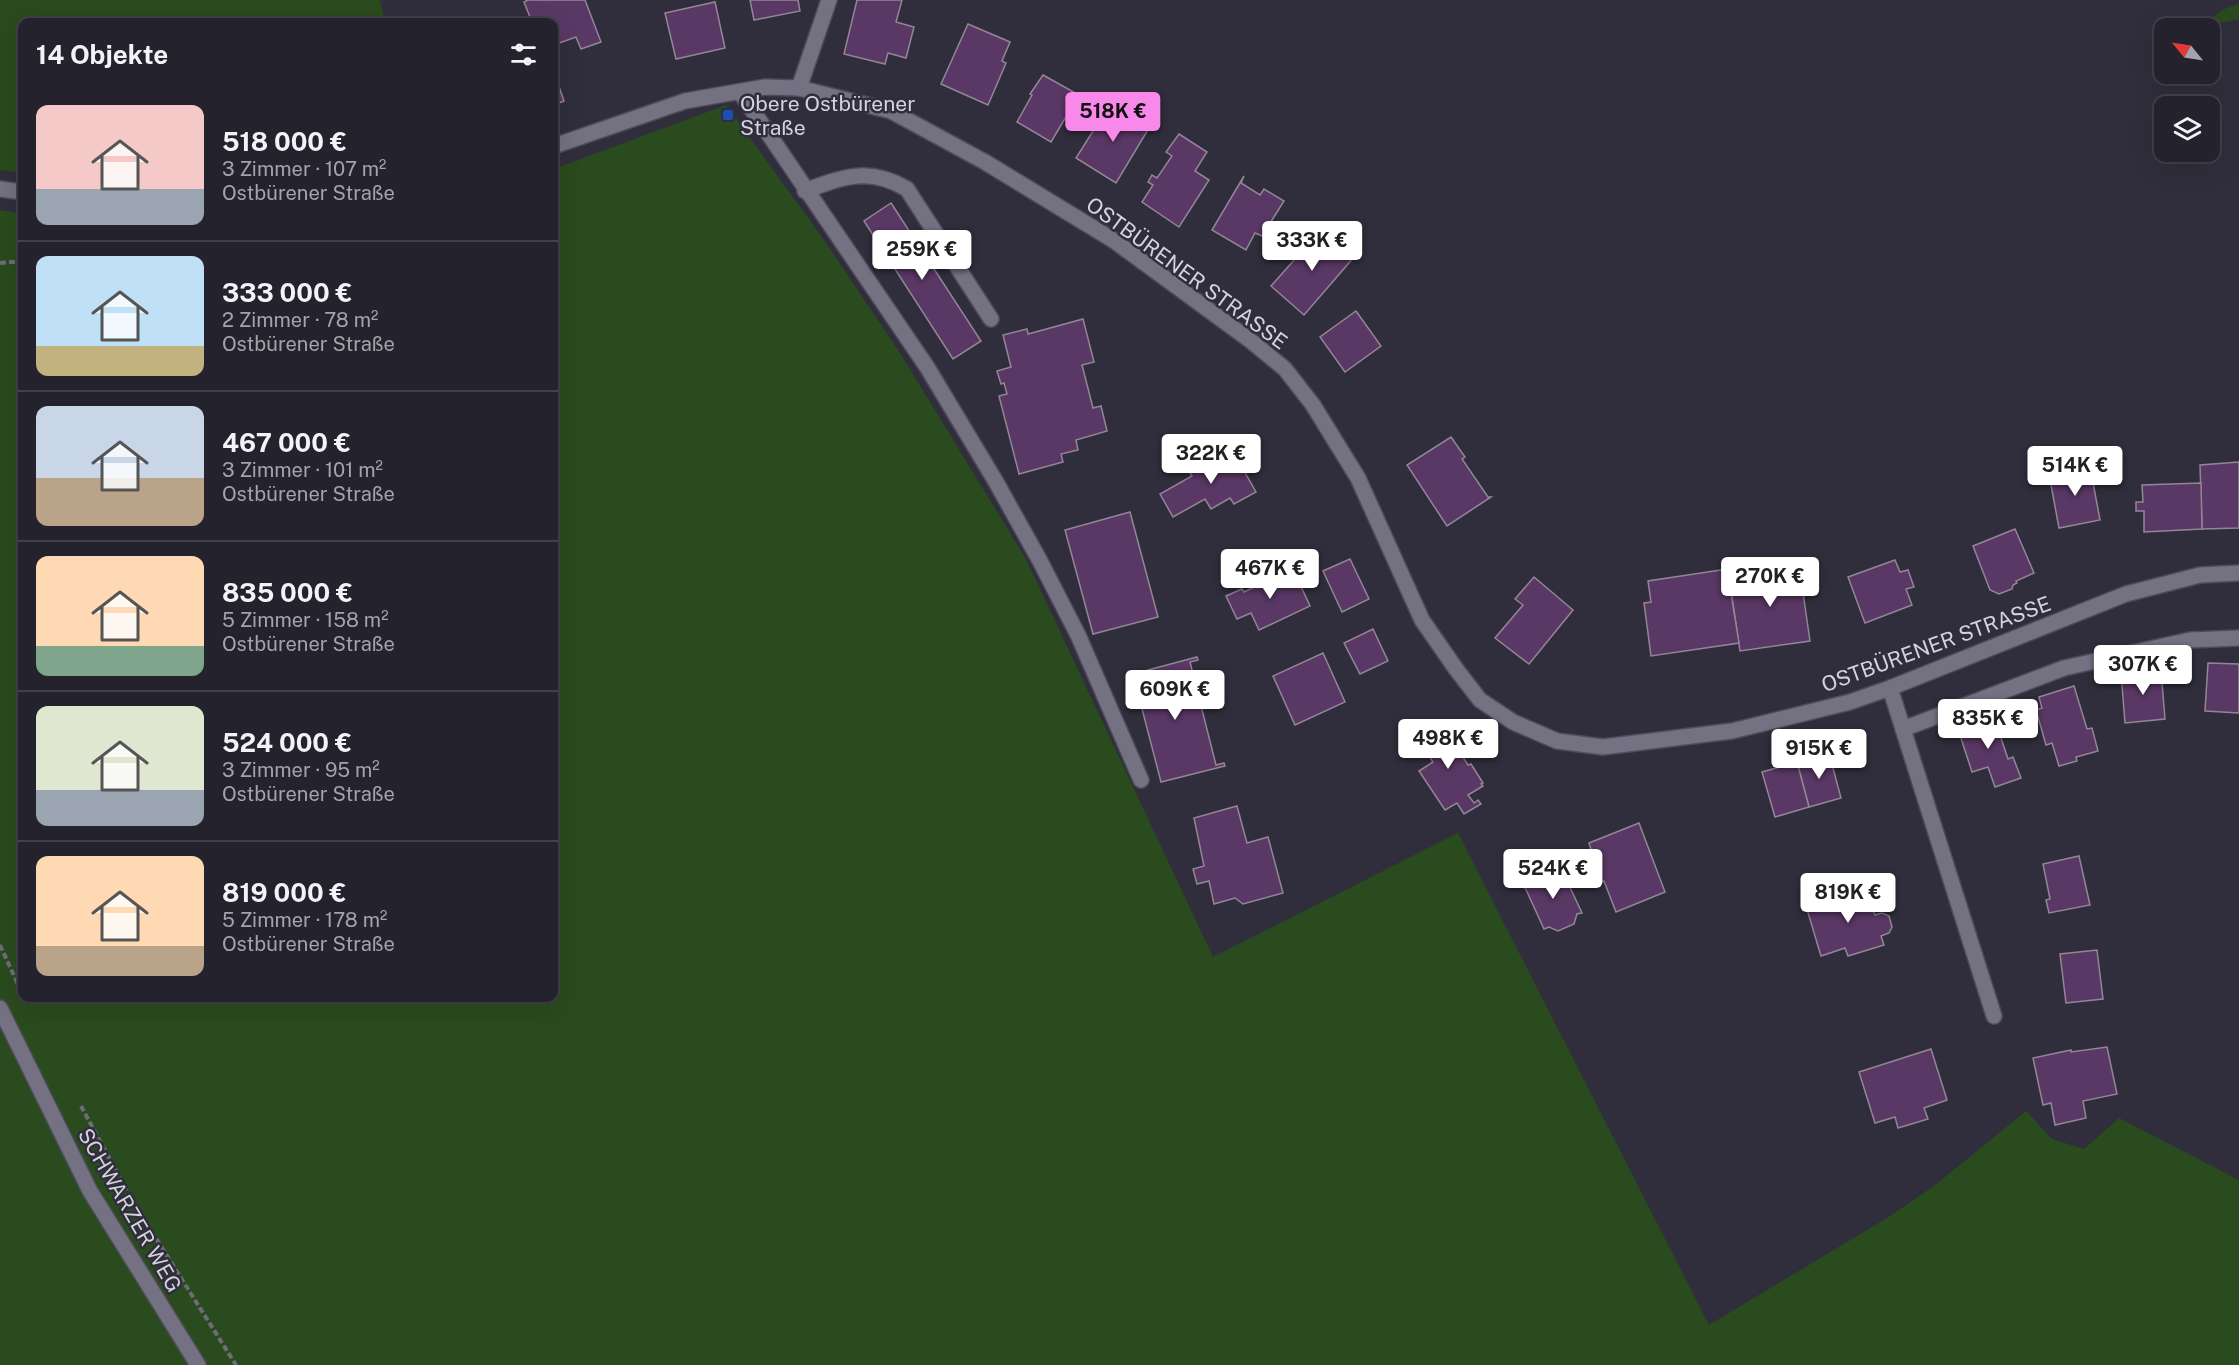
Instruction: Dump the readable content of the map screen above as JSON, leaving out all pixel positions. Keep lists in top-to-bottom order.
{
  "streets": {
    "street": ["OSTBÜRENER STRASSE", "SCHWARZER WEG"]
  },
  "places": {
    "transit": ["Obere Ostbürener Straße"]
  },
  "north": "top left",
  "page": {
    "heading": "14 Objekte",
    "list": [
      {
        "name": "518 000 €",
        "note": "3 Zimmer · 107 m² · Ostbürener Straße"
      },
      {
        "name": "333 000 €",
        "note": "2 Zimmer · 78 m² · Ostbürener Straße"
      },
      {
        "name": "467 000 €",
        "note": "3 Zimmer · 101 m² · Ostbürener Straße"
      },
      {
        "name": "835 000 €",
        "note": "5 Zimmer · 158 m² · Ostbürener Straße"
      },
      {
        "name": "524 000 €",
        "note": "3 Zimmer · 95 m² · Ostbürener Straße"
      },
      {
        "name": "819 000 €",
        "note": "5 Zimmer · 178 m² · Ostbürener Straße"
      }
    ],
    "price": [
      "518K €",
      "333K €",
      "259K €",
      "322K €",
      "514K €",
      "467K €",
      "270K €",
      "307K €",
      "609K €",
      "835K €",
      "498K €",
      "915K €",
      "524K €",
      "819K €"
    ]
  }
}
